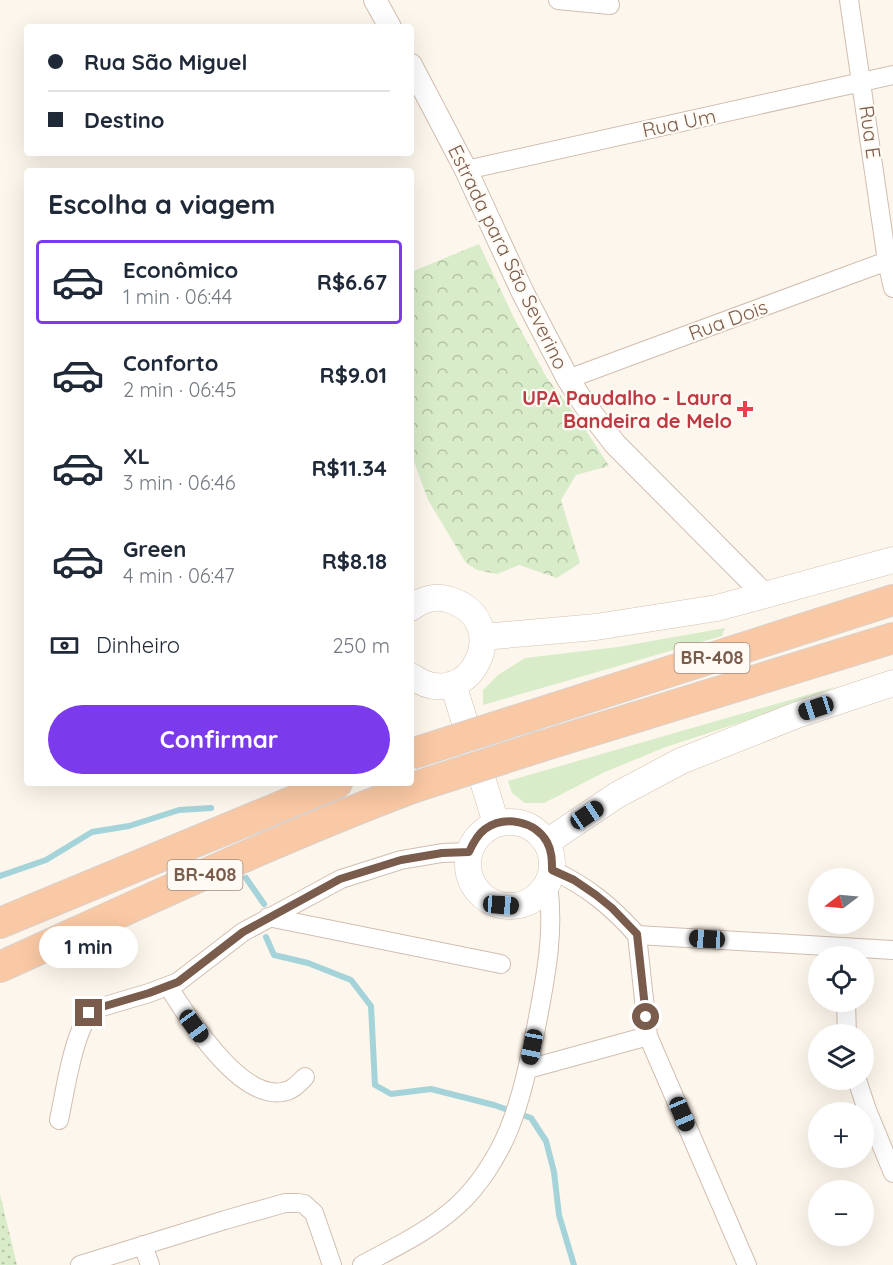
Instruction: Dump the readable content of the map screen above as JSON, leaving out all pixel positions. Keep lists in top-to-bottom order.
{
  "streets": {
    "highway": ["BR-408"],
    "street": [
      "Rua Um",
      "Rua E",
      "Estrada para São Severino",
      "Rua Dois"
    ]
  },
  "crossings": [
    ["Rua Um", "Rua E"],
    ["Rua Um", "Estrada para São Severino"],
    ["Rua E", "Rua Dois"],
    ["Estrada para São Severino", "Rua Dois"]
  ],
  "places": {
    "health": ["UPA Paudalho - Laura Bandeira de Melo"]
  },
  "north": "left",
  "page": {
    "banner": ["Rua São Miguel", "Destino"],
    "heading": "Escolha a viagem",
    "list": [
      {
        "name": "Econômico",
        "note": "1 min · 06:44",
        "value": "R$6.67"
      },
      {
        "name": "Conforto",
        "note": "2 min · 06:45",
        "value": "R$9.01"
      },
      {
        "name": "XL",
        "note": "3 min · 06:46",
        "value": "R$11.34"
      },
      {
        "name": "Green",
        "note": "4 min · 06:47",
        "value": "R$8.18"
      }
    ],
    "pay": ["Dinheiro", "250 m"],
    "buttons": "Confirmar",
    "map_buttons": ["+", "−"],
    "bubble": "1 min"
  }
}
